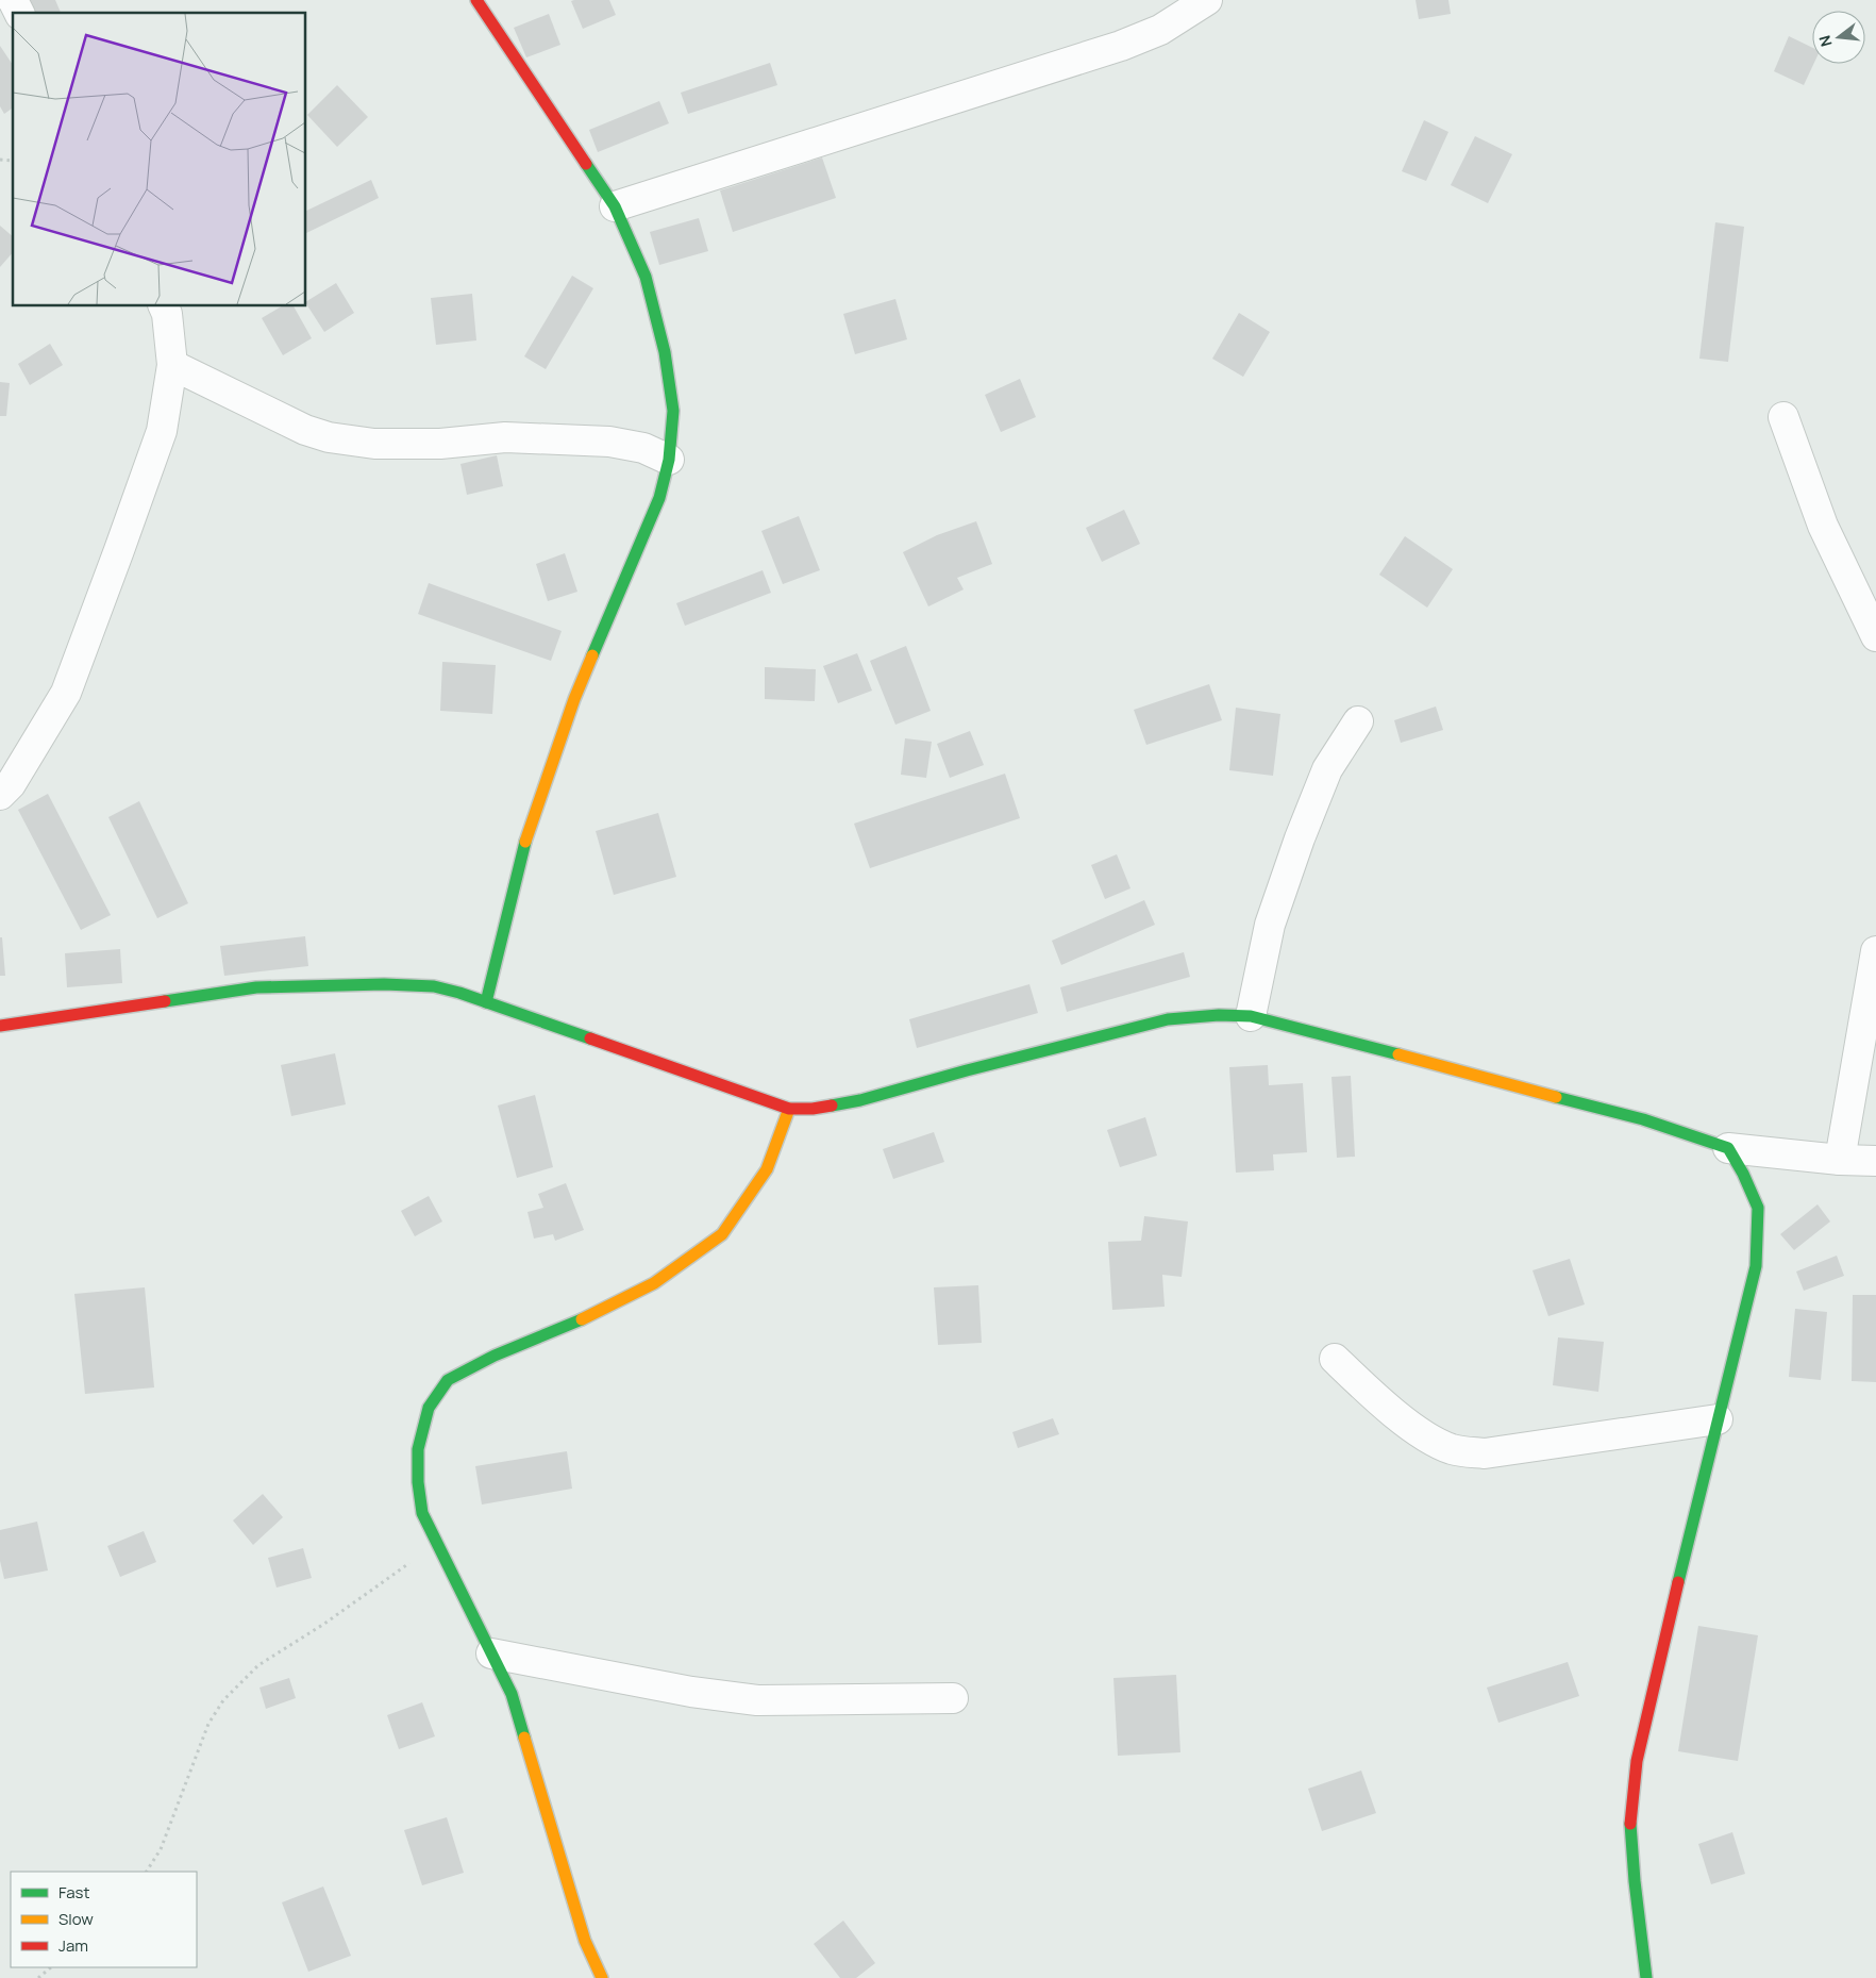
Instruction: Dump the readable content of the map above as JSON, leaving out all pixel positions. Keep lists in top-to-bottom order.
{
  "legend": ["Fast", "Slow", "Jam"],
  "north": "left"
}
